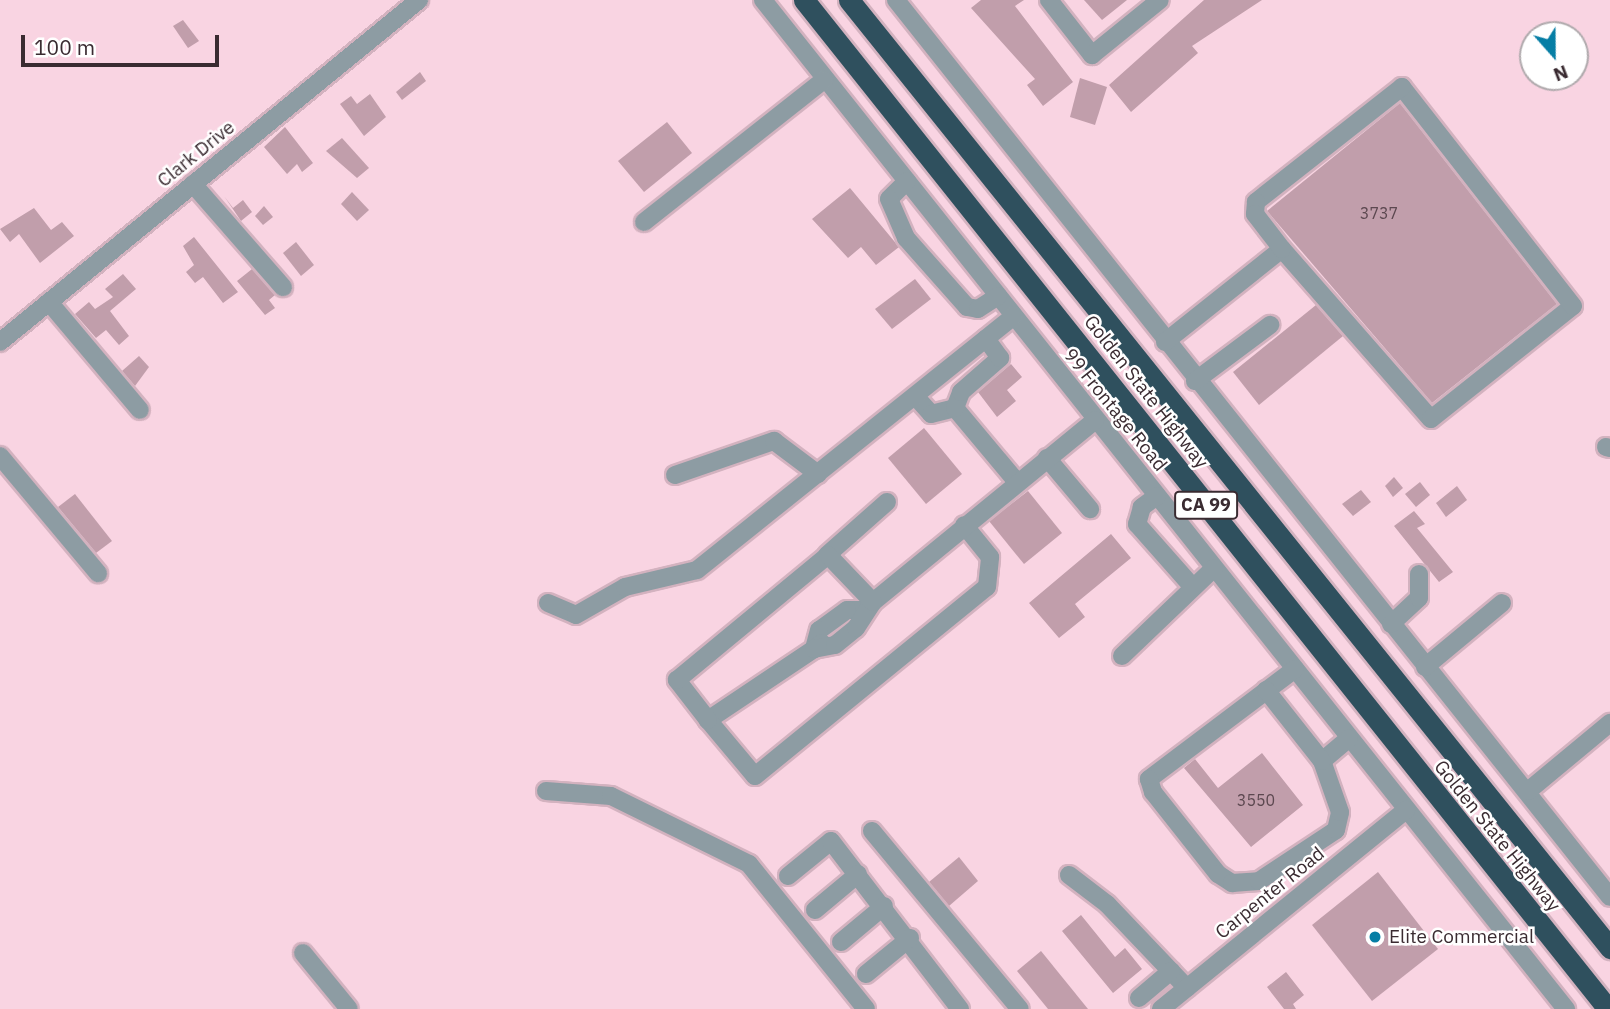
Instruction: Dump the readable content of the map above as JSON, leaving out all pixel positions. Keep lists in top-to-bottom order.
{
  "streets": {
    "highway": ["Golden State Highway", "CA 99"],
    "street": ["Clark Drive", "99 Frontage Road", "Carpenter Road"]
  },
  "crossings": [
    ["99 Frontage Road", "Carpenter Road"]
  ],
  "places": ["Elite Commercial"],
  "house_numbers": ["3737", "3550"],
  "scale_bar": "100 m",
  "north": "bottom"
}
